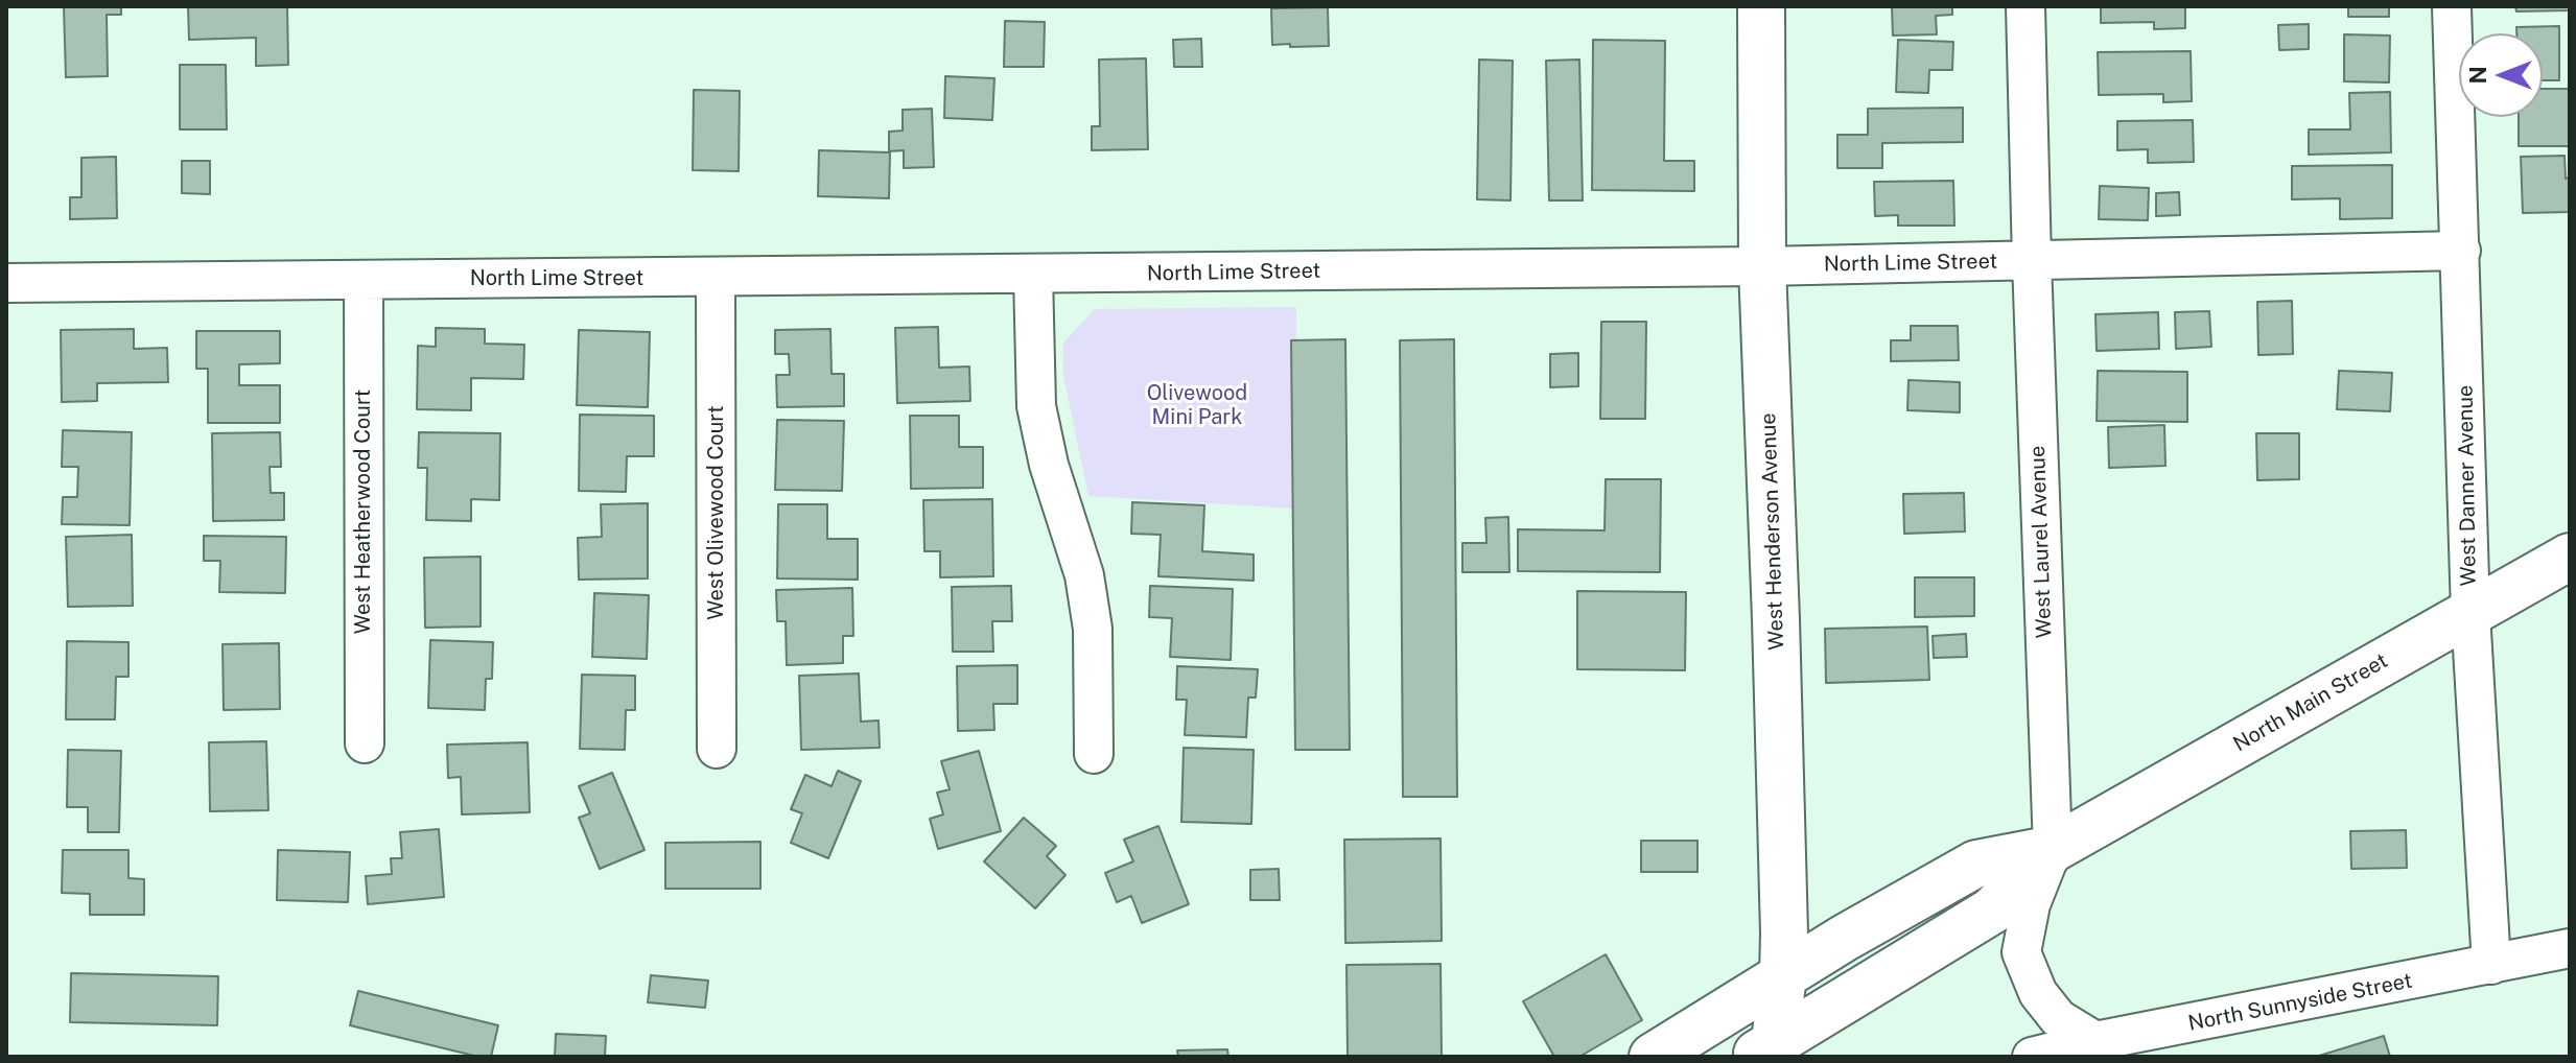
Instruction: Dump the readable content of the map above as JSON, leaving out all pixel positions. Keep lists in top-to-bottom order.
{
  "streets": {
    "main road": ["West Henderson Avenue", "North Main Street"],
    "street": [
      "North Lime Street",
      "West Danner Avenue",
      "West Heatherwood Court",
      "West Olivewood Court",
      "West Laurel Avenue",
      "North Sunnyside Street"
    ]
  },
  "crossings": [
    ["North Lime Street", "West Danner Avenue"],
    ["North Lime Street", "West Heatherwood Court"],
    ["North Lime Street", "West Olivewood Court"],
    ["North Lime Street", "West Henderson Avenue"],
    ["North Lime Street", "West Laurel Avenue"],
    ["West Danner Avenue", "North Main Street"],
    ["West Danner Avenue", "North Sunnyside Street"],
    ["West Henderson Avenue", "North Main Street"],
    ["West Laurel Avenue", "North Main Street"],
    ["West Laurel Avenue", "North Sunnyside Street"]
  ],
  "parks": ["Olivewood Mini Park"],
  "north": "left"
}
